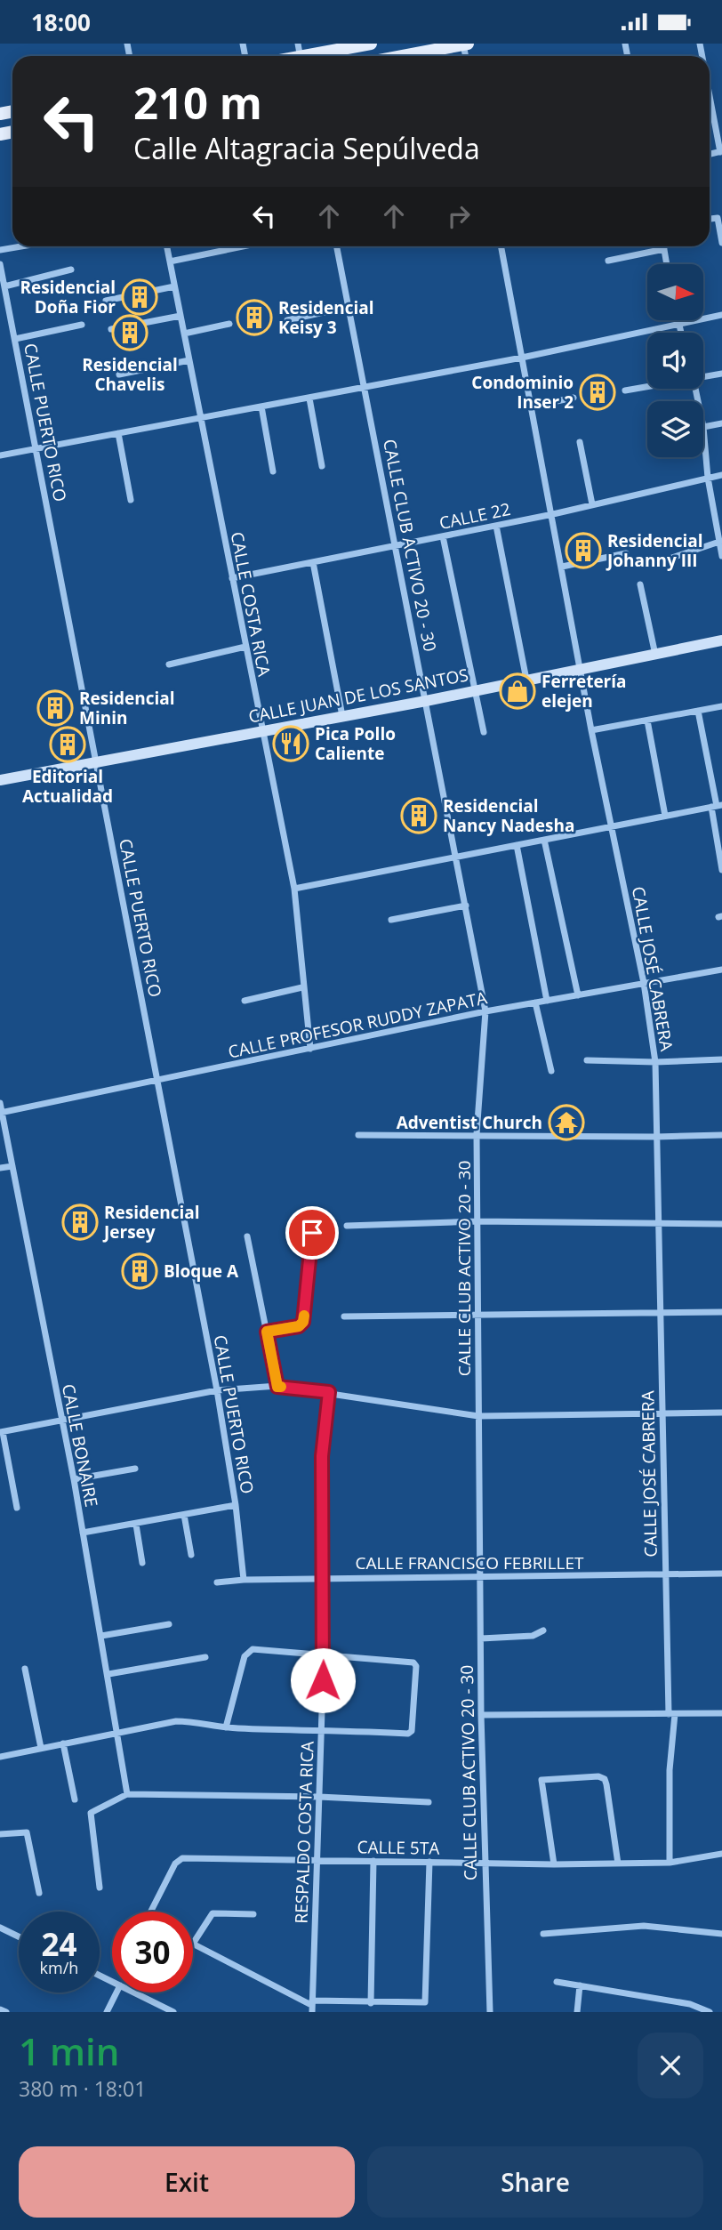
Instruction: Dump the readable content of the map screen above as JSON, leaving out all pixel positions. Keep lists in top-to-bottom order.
{
  "streets": {
    "street": [
      "CALLE PUERTO RICO",
      "CALLE 22",
      "CALLE CLUB ACTIVO 20 - 30",
      "CALLE COSTA RICA",
      "CALLE JUAN DE LOS SANTOS",
      "CALLE JOSÉ CABRERA",
      "CALLE PROFESOR RUDDY ZAPATA",
      "CALLE BONAIRE",
      "CALLE FRANCISCO FEBRILLET",
      "RESPALDO COSTA RICA",
      "CALLE 5TA"
    ]
  },
  "crossings": [
    ["CALLE PUERTO RICO", "CALLE JUAN DE LOS SANTOS"],
    ["CALLE PUERTO RICO", "CALLE PROFESOR RUDDY ZAPATA"],
    ["CALLE PUERTO RICO", "CALLE FRANCISCO FEBRILLET"],
    ["CALLE 22", "CALLE CLUB ACTIVO 20 - 30"],
    ["CALLE 22", "CALLE COSTA RICA"],
    ["CALLE 22", "CALLE JOSÉ CABRERA"],
    ["CALLE CLUB ACTIVO 20 - 30", "CALLE JUAN DE LOS SANTOS"],
    ["CALLE CLUB ACTIVO 20 - 30", "CALLE PROFESOR RUDDY ZAPATA"],
    ["CALLE CLUB ACTIVO 20 - 30", "CALLE FRANCISCO FEBRILLET"],
    ["CALLE CLUB ACTIVO 20 - 30", "CALLE 5TA"],
    ["CALLE COSTA RICA", "CALLE JUAN DE LOS SANTOS"],
    ["CALLE COSTA RICA", "CALLE PROFESOR RUDDY ZAPATA"],
    ["CALLE JUAN DE LOS SANTOS", "CALLE JOSÉ CABRERA"],
    ["CALLE JOSÉ CABRERA", "CALLE PROFESOR RUDDY ZAPATA"],
    ["CALLE JOSÉ CABRERA", "CALLE FRANCISCO FEBRILLET"],
    ["CALLE JOSÉ CABRERA", "CALLE 5TA"],
    ["CALLE PROFESOR RUDDY ZAPATA", "CALLE BONAIRE"],
    ["CALLE FRANCISCO FEBRILLET", "RESPALDO COSTA RICA"],
    ["RESPALDO COSTA RICA", "CALLE 5TA"]
  ],
  "places": {
    "building": [
      "Residencial Doña Fior",
      "Residencial Keisy 3",
      "Residencial Chavelis",
      "Condominio Inser 2",
      "Residencial Johanny III",
      "Residencial Minin",
      "Editorial Actualidad",
      "Residencial Nancy Nadesha",
      "Residencial Jersey",
      "Bloque A"
    ],
    "shop": ["Ferretería elejen"],
    "restaurant": ["Pica Pollo Caliente"],
    "temple": ["Adventist Church"]
  },
  "north": "right",
  "page": {
    "status": "18:00",
    "turn": ["210 m", "Calle Altagracia Sepúlveda"],
    "speed": "24 km/h",
    "limit": "30",
    "heading": ["1 min", "380 m · 18:01"],
    "buttons": ["Exit", "Share"]
  }
}
